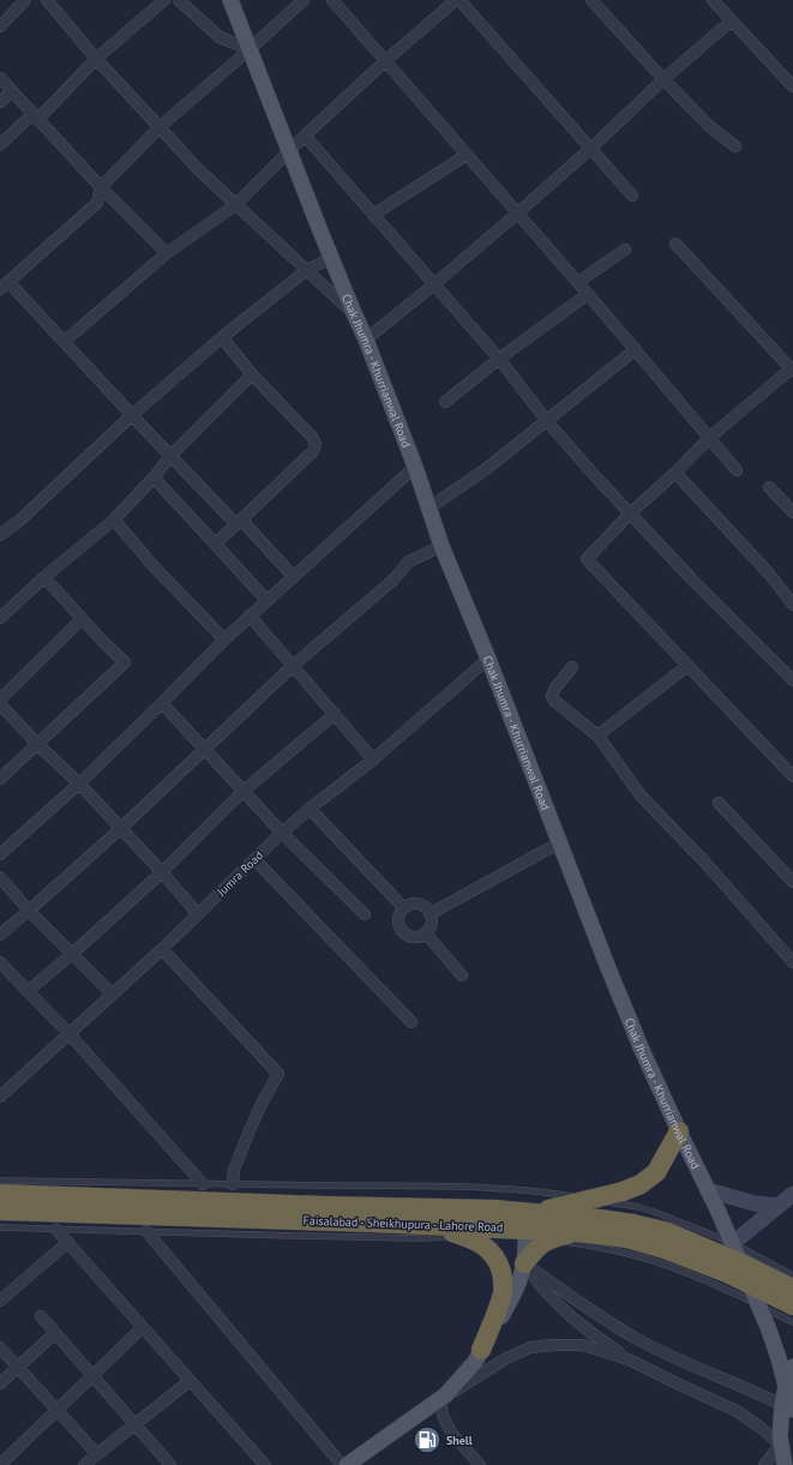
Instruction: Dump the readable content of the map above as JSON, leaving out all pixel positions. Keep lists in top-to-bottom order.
{
  "streets": {
    "highway": ["Faisalabad - Sheikhupura - Lahore Road"],
    "main road": ["Chak Jhumra - Khurrianwal Road"],
    "street": ["Jumra Road"]
  },
  "crossings": [
    ["Chak Jhumra - Khurrianwal Road", "Jumra Road"],
    ["Chak Jhumra - Khurrianwal Road", "Faisalabad - Sheikhupura - Lahore Road"]
  ],
  "places": {
    "fuel station": ["Shell"]
  }
}
